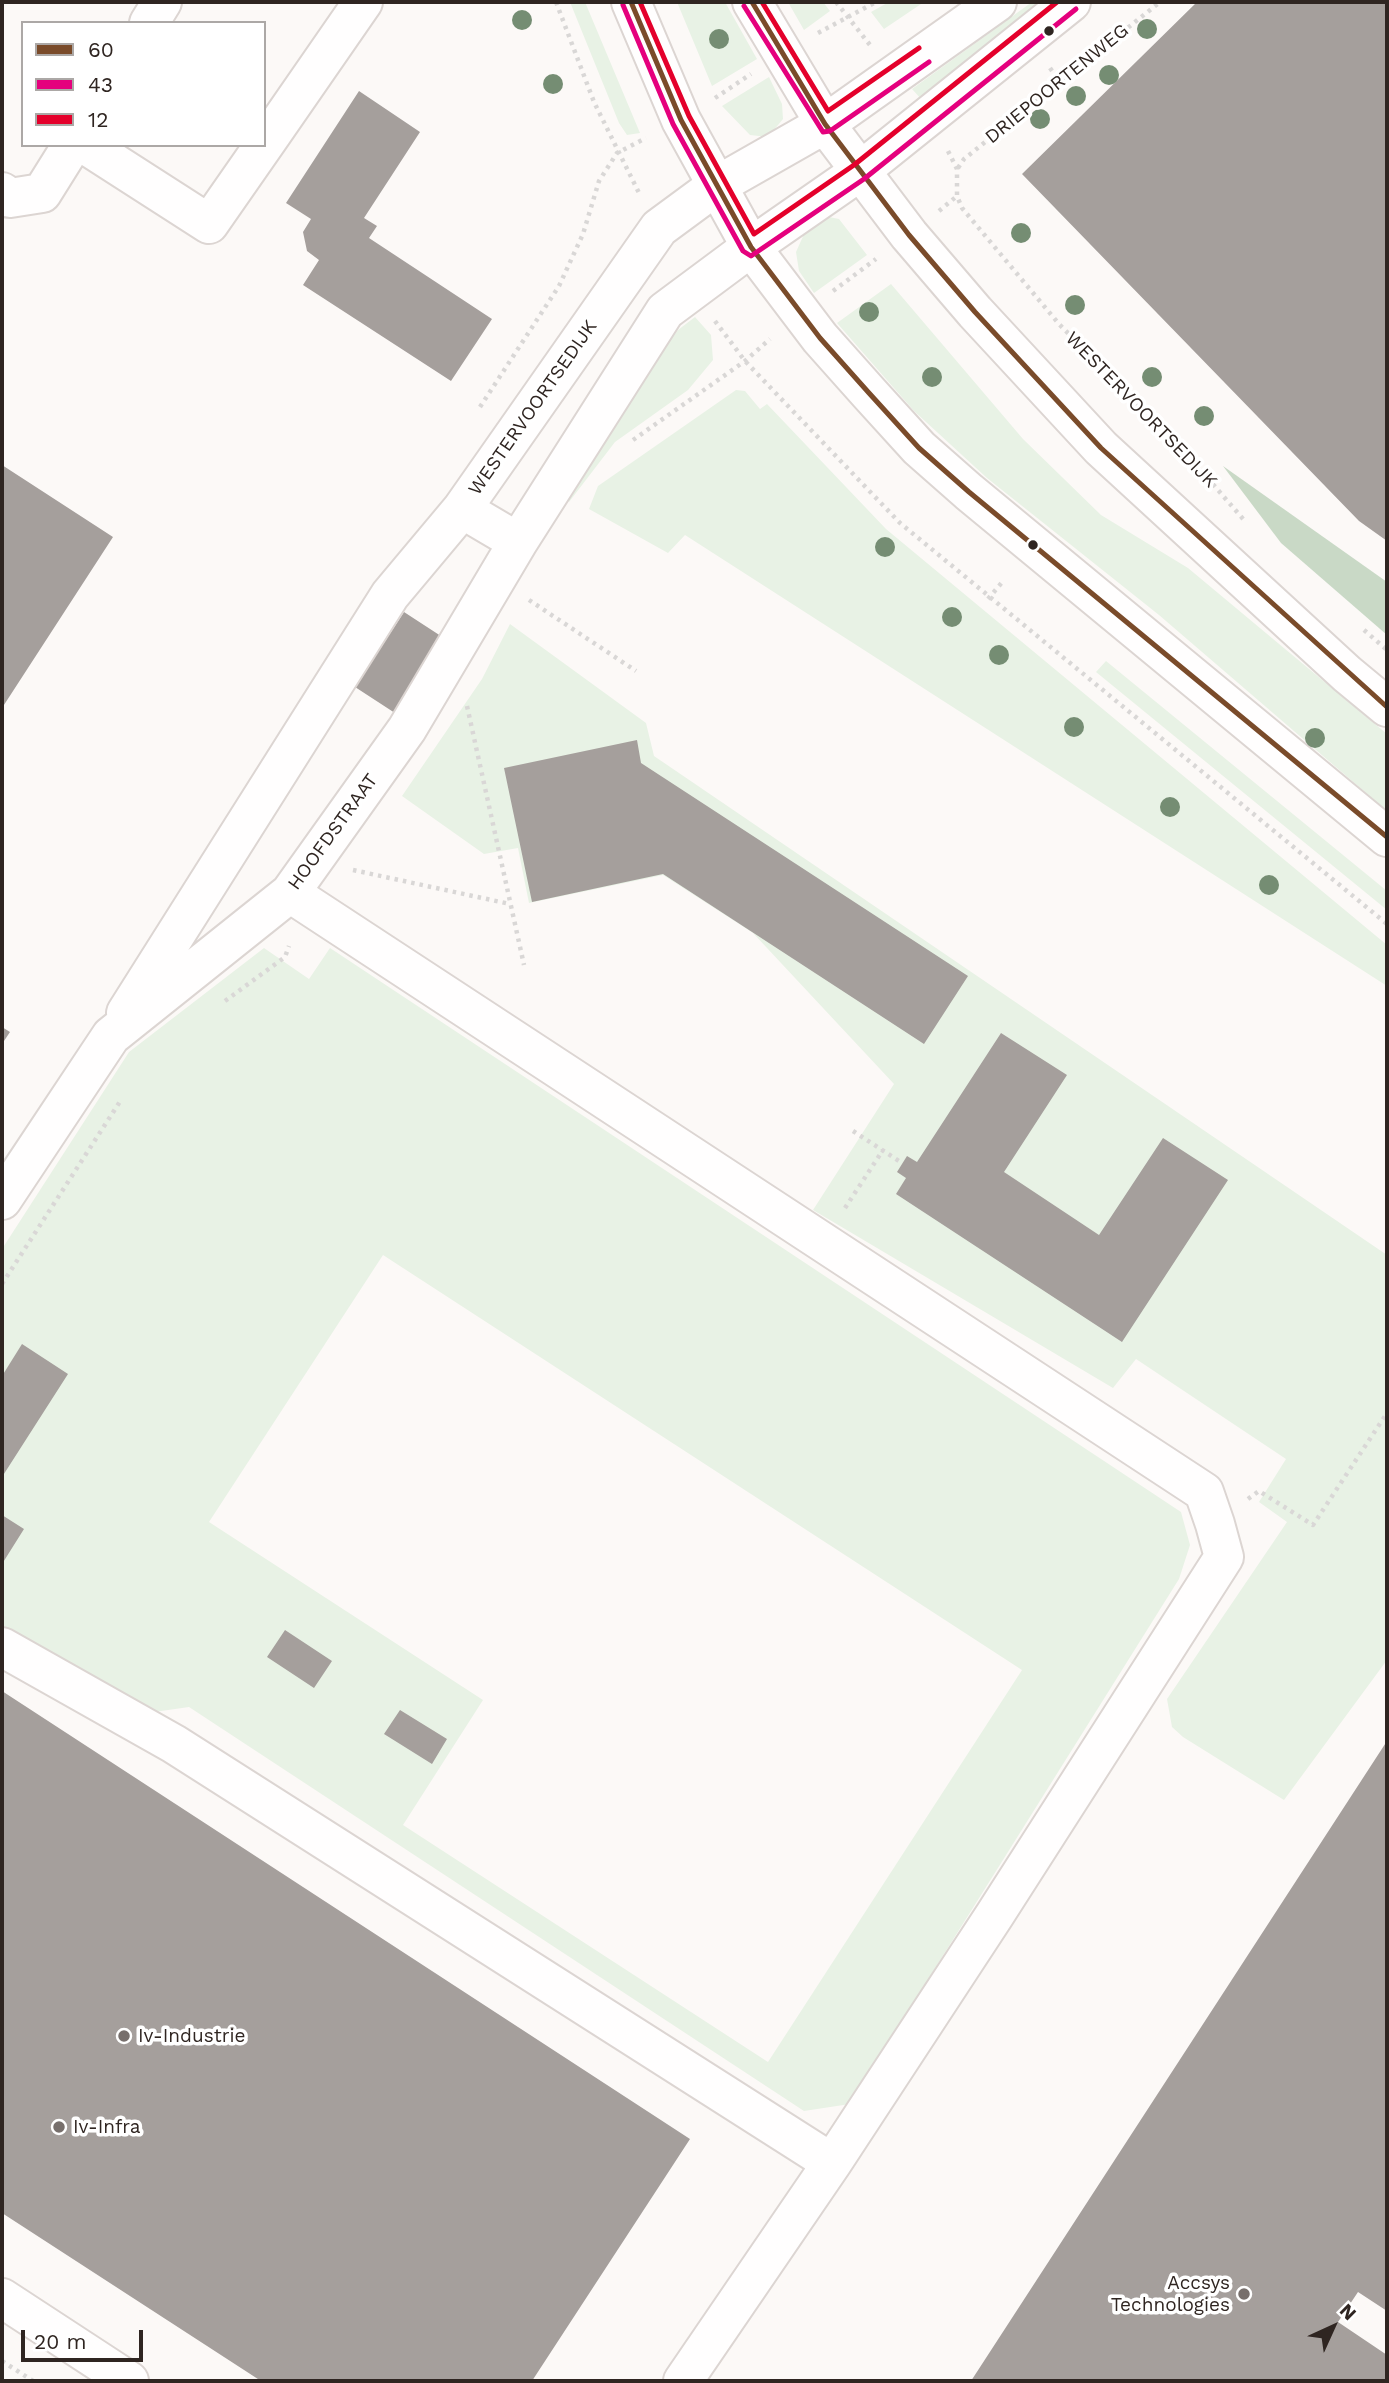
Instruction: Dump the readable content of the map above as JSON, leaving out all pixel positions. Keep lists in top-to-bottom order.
{
  "streets": {
    "street": ["WESTERVOORTSEDIJK", "HOOFDSTRAAT"],
    "path": ["DRIEPOORTENWEG"]
  },
  "crossings": [
    ["WESTERVOORTSEDIJK", "HOOFDSTRAAT"]
  ],
  "places": ["Iv-Industrie", "Iv-Infra", "Accsys Technologies"],
  "lines": ["transit line 60", "transit line 12", "transit line 43"],
  "legend": ["60", "43", "12"],
  "scale_bar": "20 m",
  "north": "top right"
}
